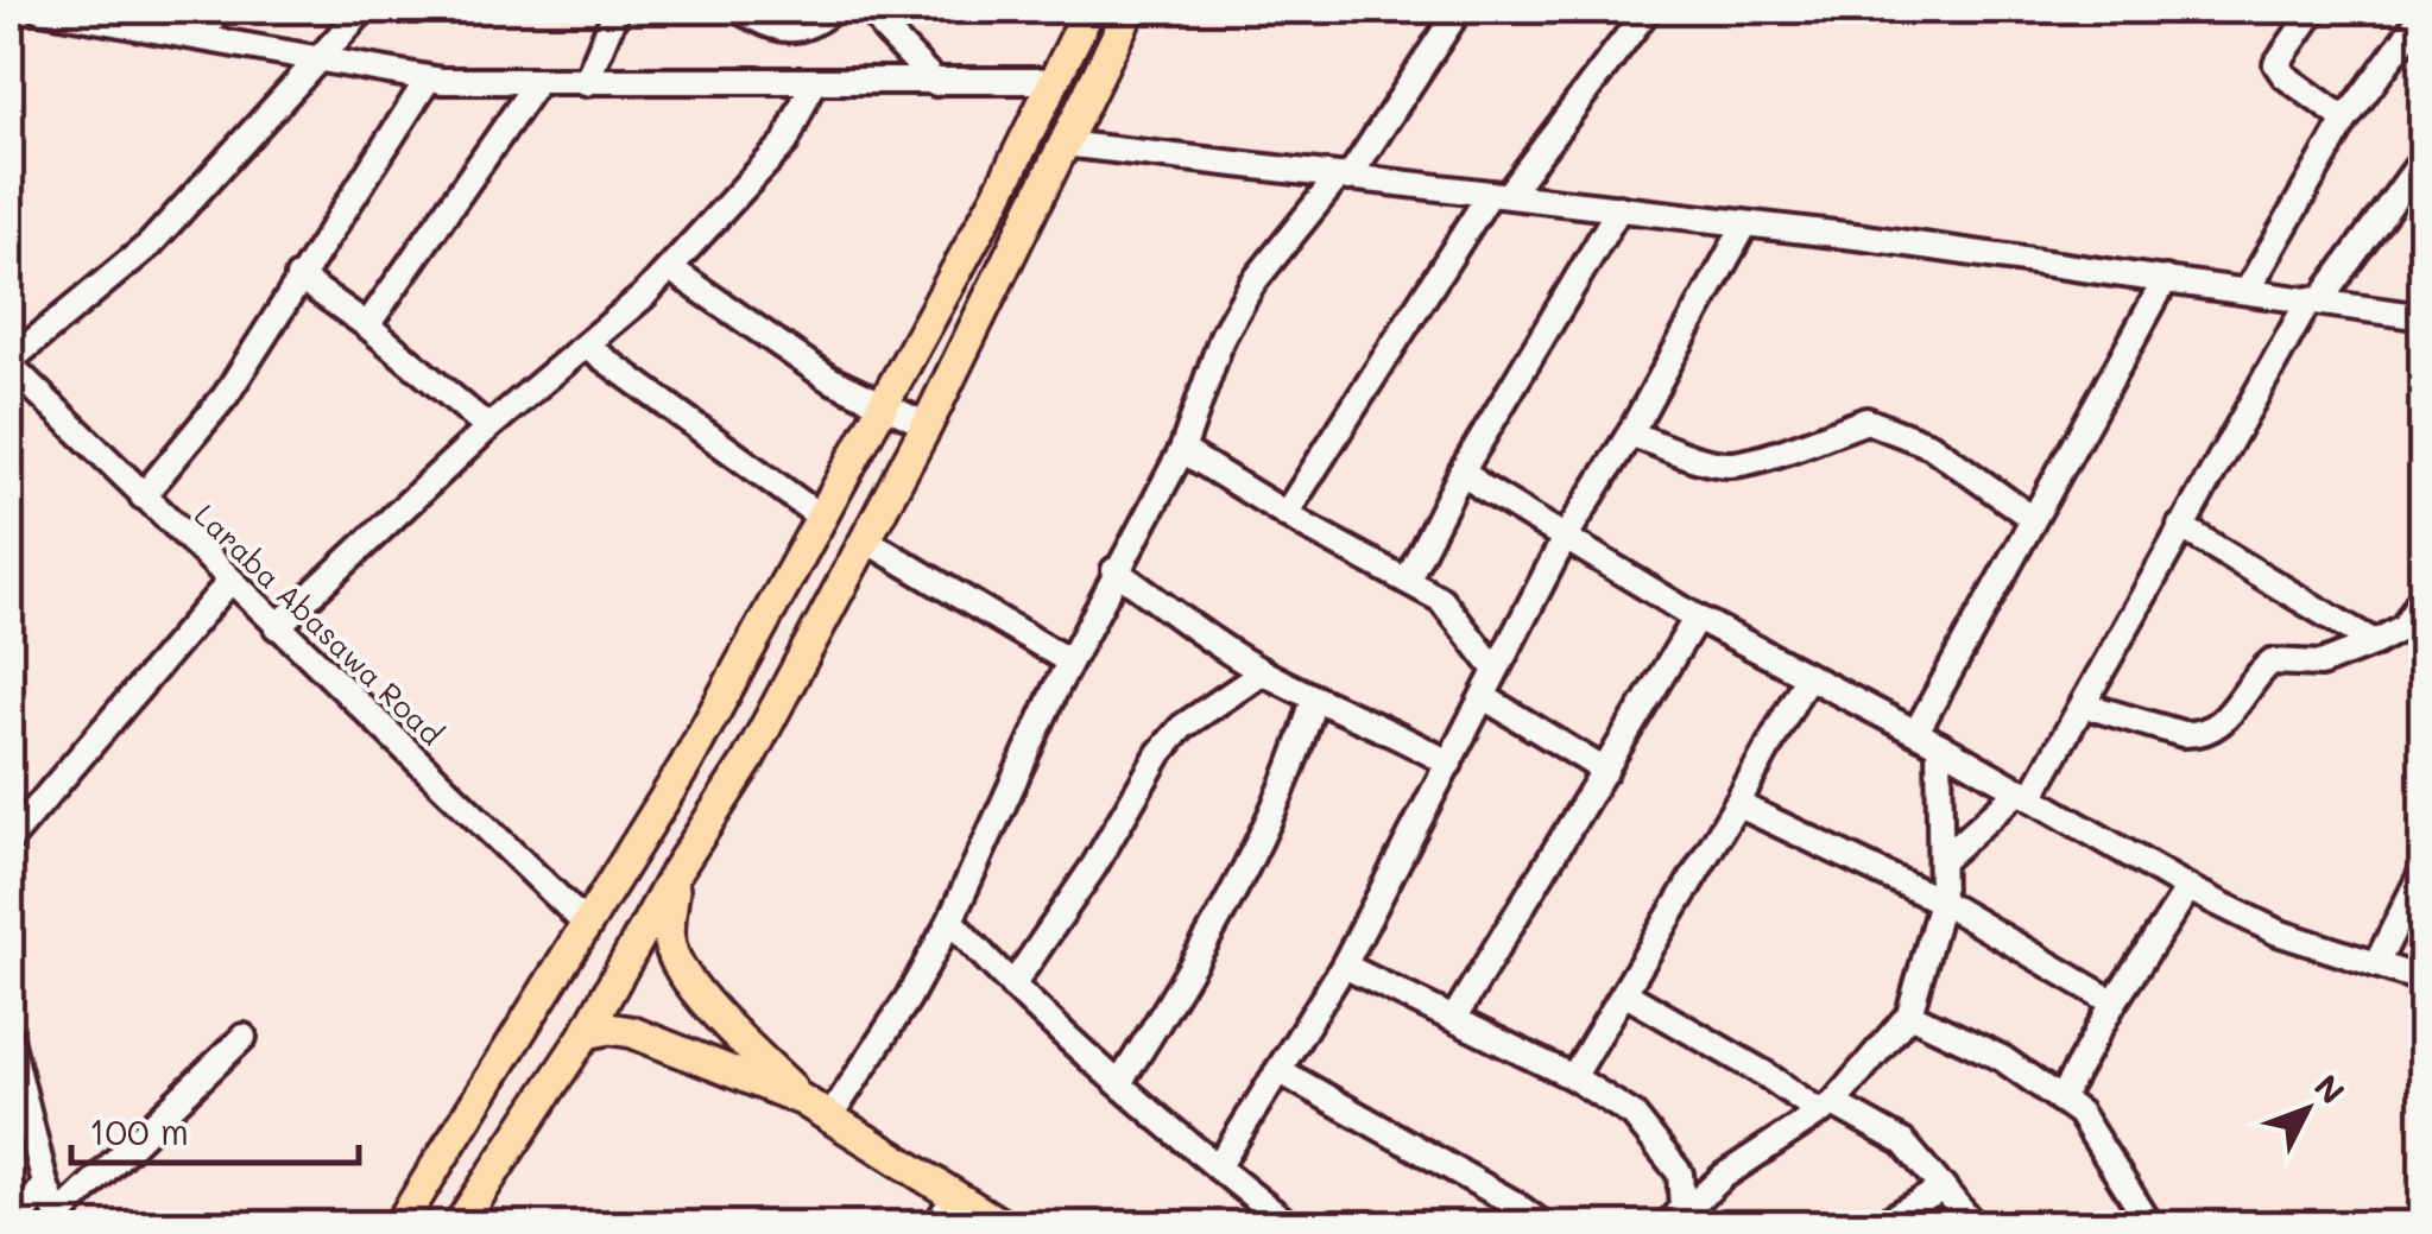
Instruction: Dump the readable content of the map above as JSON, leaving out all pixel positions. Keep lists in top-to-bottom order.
{
  "streets": {
    "street": ["Laraba Abasawa Road"]
  },
  "scale_bar": "100 m",
  "north": "top right"
}
